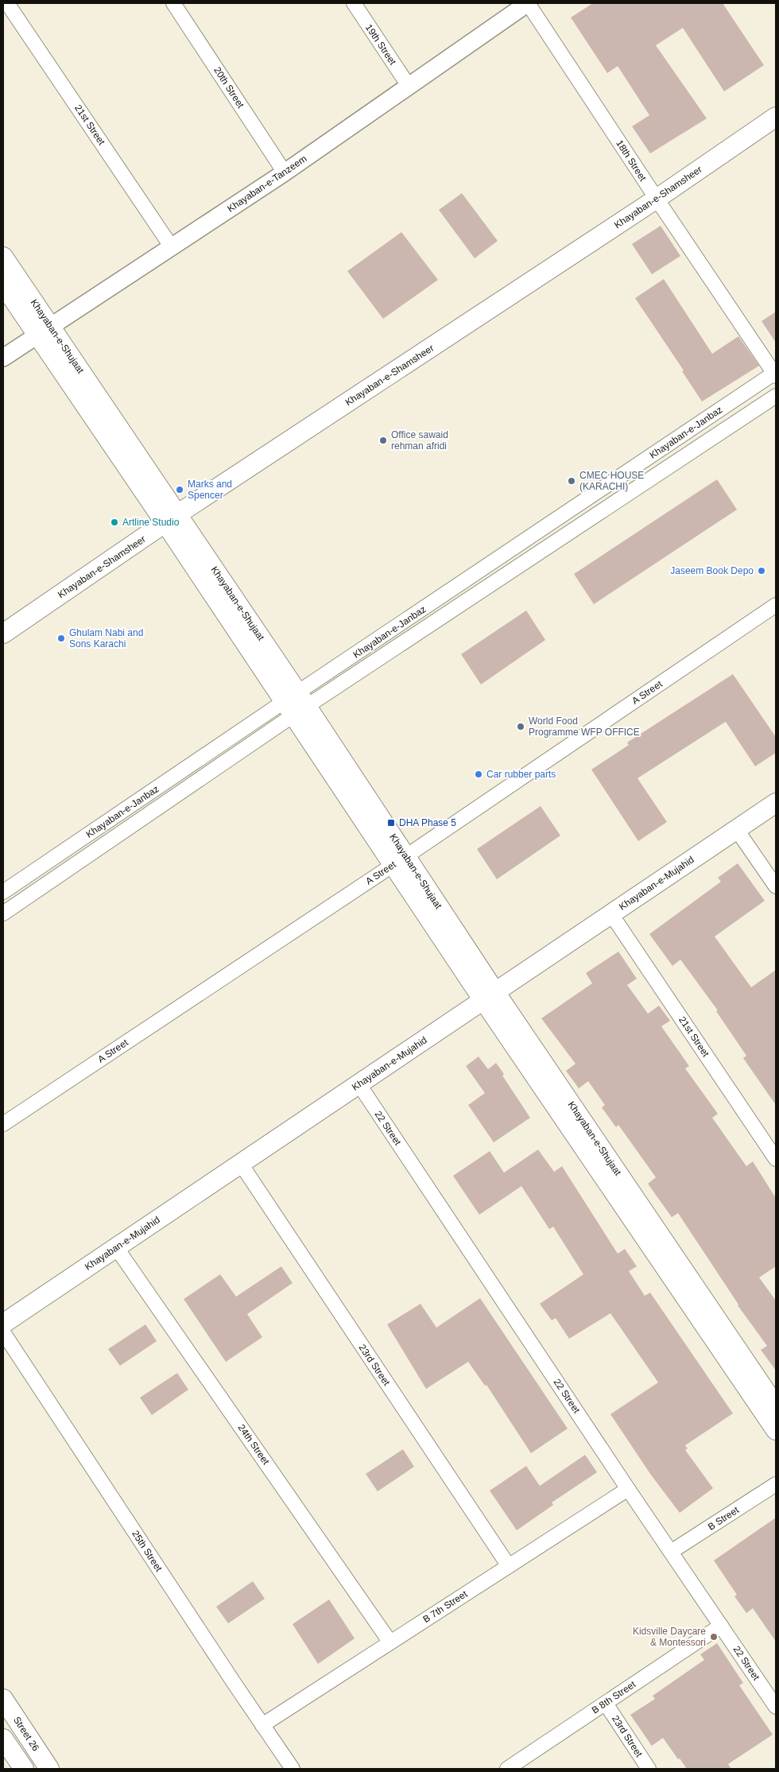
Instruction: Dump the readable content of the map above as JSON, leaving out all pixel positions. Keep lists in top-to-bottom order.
{
  "streets": {
    "main road": [
      "Khayaban-e-Shamsheer",
      "Khayaban-e-Shujaat",
      "Khayaban-e-Mujahid",
      "Street 26"
    ],
    "street": [
      "19th Street",
      "20th Street",
      "21st Street",
      "18th Street",
      "Khayaban-e-Tanzeem",
      "Khayaban-e-Janbaz",
      "A Street",
      "22 Street",
      "23rd Street",
      "24th Street",
      "B Street",
      "25th Street",
      "B 7th Street",
      "B 8th Street"
    ]
  },
  "crossings": [
    ["19th Street", "Khayaban-e-Tanzeem"],
    ["20th Street", "Khayaban-e-Tanzeem"],
    ["21st Street", "Khayaban-e-Tanzeem"],
    ["21st Street", "Khayaban-e-Mujahid"],
    ["18th Street", "Khayaban-e-Tanzeem"],
    ["18th Street", "Khayaban-e-Shamsheer"],
    ["18th Street", "Khayaban-e-Janbaz"],
    ["Khayaban-e-Tanzeem", "Khayaban-e-Shujaat"],
    ["Khayaban-e-Shamsheer", "Khayaban-e-Shujaat"],
    ["Khayaban-e-Shujaat", "Khayaban-e-Janbaz"],
    ["Khayaban-e-Shujaat", "A Street"],
    ["Khayaban-e-Shujaat", "Khayaban-e-Mujahid"],
    ["Khayaban-e-Mujahid", "22 Street"],
    ["Khayaban-e-Mujahid", "23rd Street"],
    ["Khayaban-e-Mujahid", "24th Street"],
    ["22 Street", "B Street"],
    ["22 Street", "B 7th Street"],
    ["22 Street", "B 8th Street"],
    ["23rd Street", "B 7th Street"],
    ["23rd Street", "B 8th Street"],
    ["24th Street", "B 7th Street"],
    ["25th Street", "B 7th Street"]
  ],
  "places": {
    "other": [
      "Office sawaid rehman afridi",
      "CMEC HOUSE (KARACHI)",
      "Marks and Spencer",
      "Artline Studio",
      "Jaseem Book Depo",
      "Ghulam Nabi and Sons Karachi",
      "World Food Programme WFP OFFICE",
      "Car rubber parts",
      "Kidsville Daycare & Montessori"
    ],
    "transit": ["DHA Phase 5"]
  }
}
